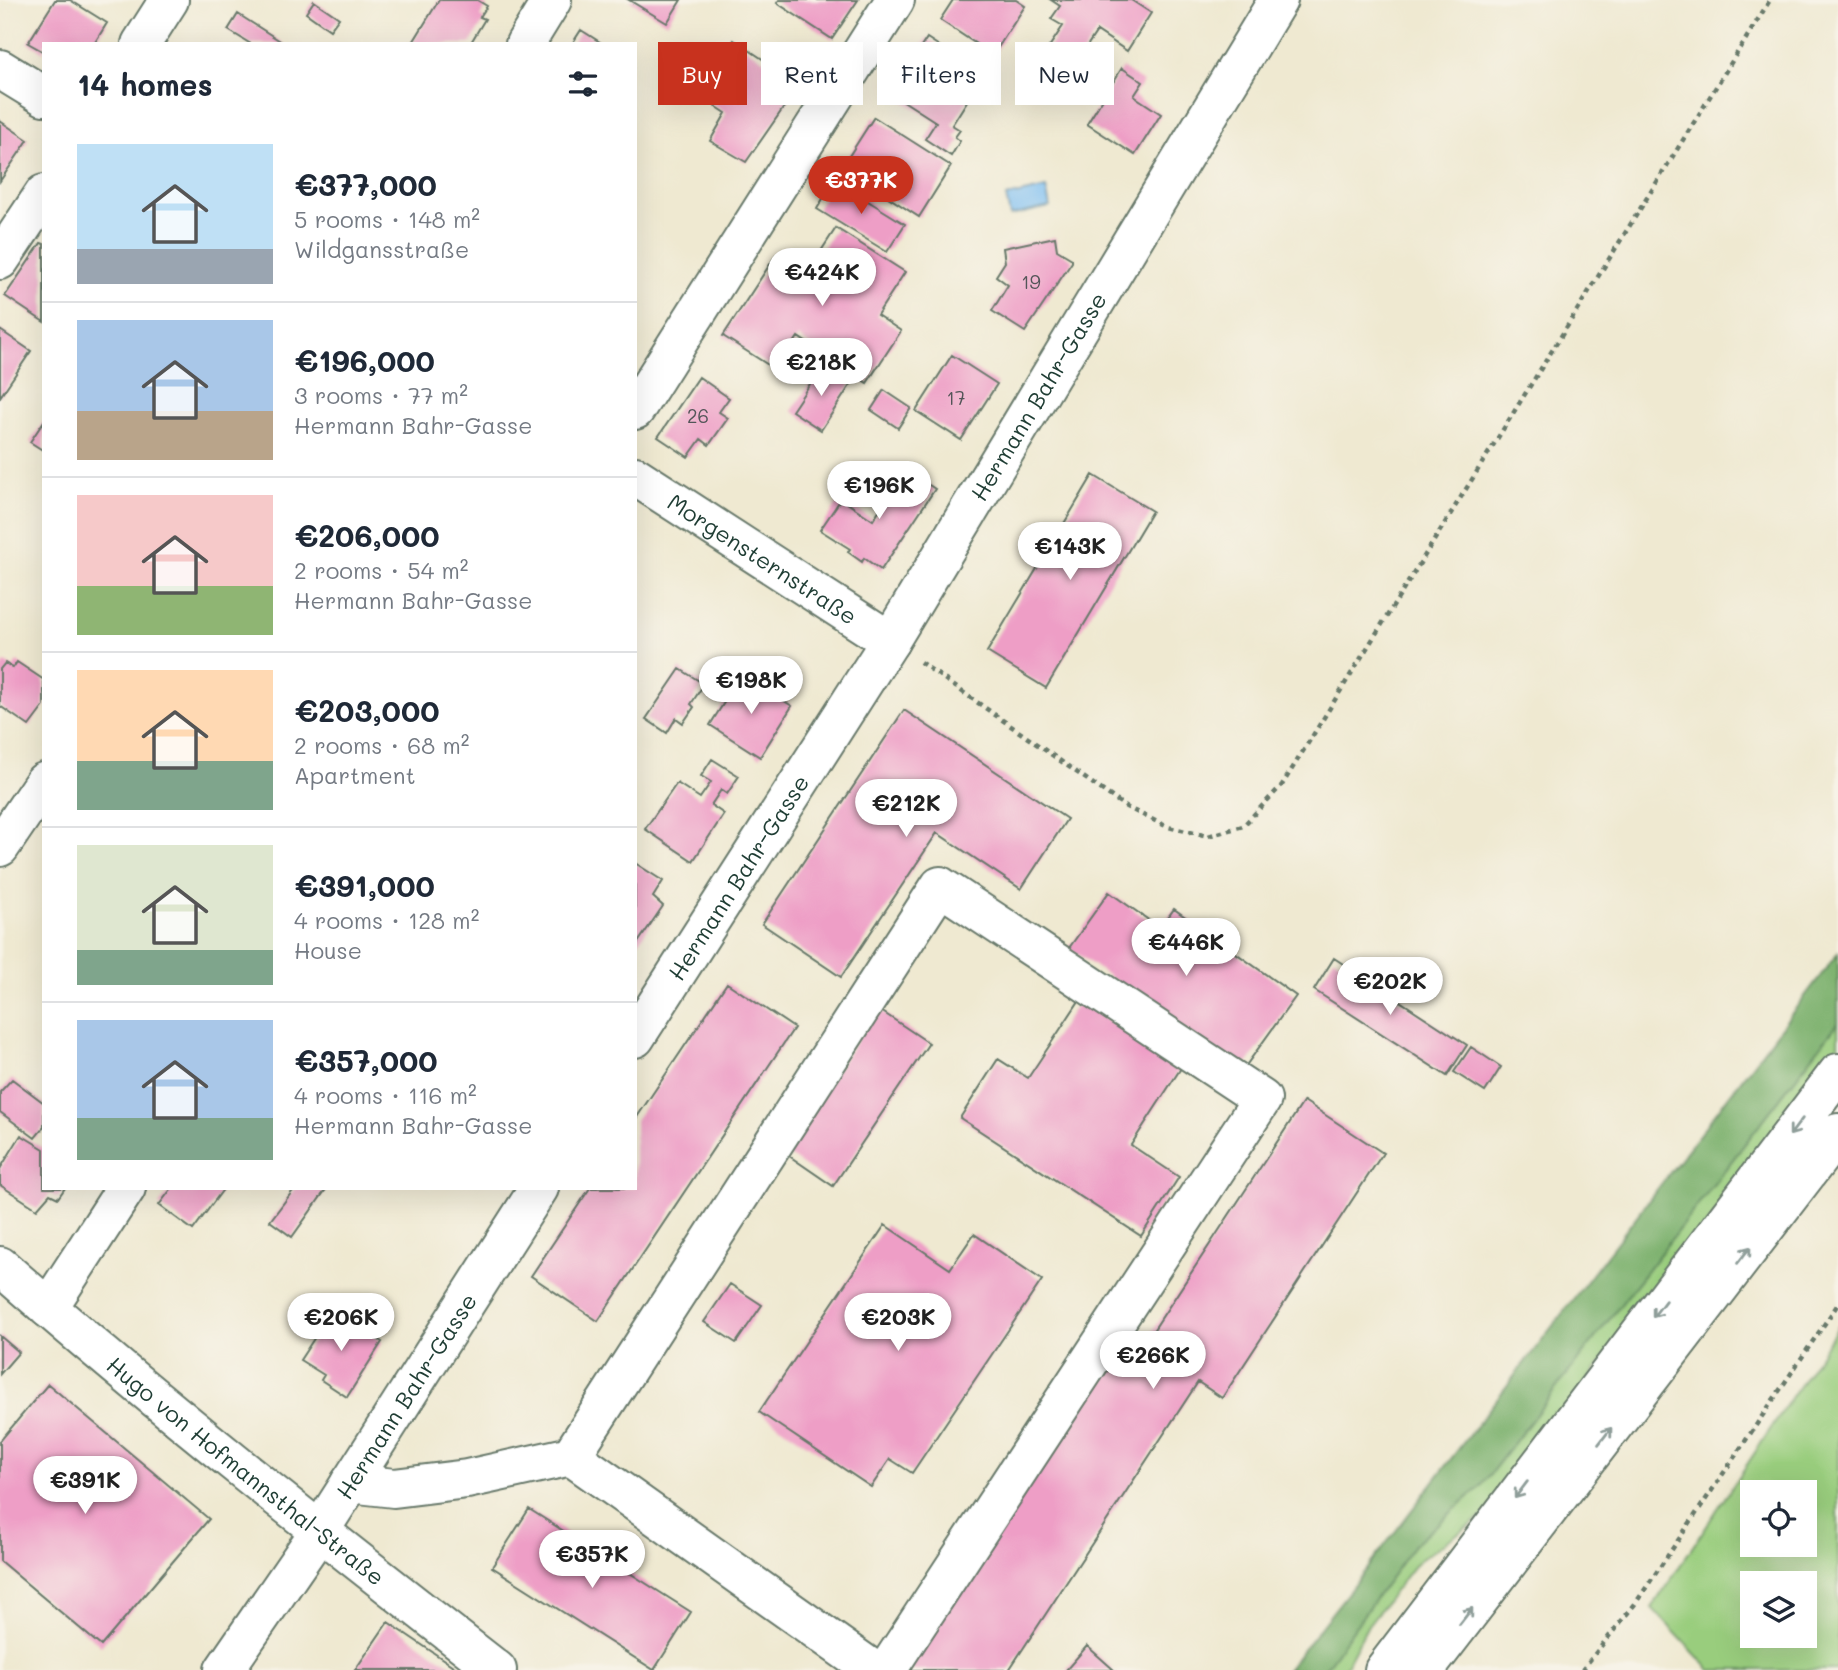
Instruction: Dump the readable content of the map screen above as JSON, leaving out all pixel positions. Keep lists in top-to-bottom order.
{
  "streets": {
    "main road": ["Hermann Bahr-Gasse", "Morgensternstraße", "Hugo von Hofmannsthal-Straße"]
  },
  "crossings": [
    ["Hermann Bahr-Gasse", "Morgensternstraße"],
    ["Hermann Bahr-Gasse", "Hugo von Hofmannsthal-Straße"]
  ],
  "house_numbers": ["19", "17", "26"],
  "page": {
    "chip": [
      "Buy",
      "Rent",
      "Filters",
      "New"
    ],
    "heading": "14 homes",
    "list": [
      {
        "name": "€377,000",
        "note": "5 rooms · 148 m² · Wildgansstraße"
      },
      {
        "name": "€196,000",
        "note": "3 rooms · 77 m² · Hermann Bahr-Gasse"
      },
      {
        "name": "€206,000",
        "note": "2 rooms · 54 m² · Hermann Bahr-Gasse"
      },
      {
        "name": "€203,000",
        "note": "2 rooms · 68 m² · Apartment"
      },
      {
        "name": "€391,000",
        "note": "4 rooms · 128 m² · House"
      },
      {
        "name": "€357,000",
        "note": "4 rooms · 116 m² · Hermann Bahr-Gasse"
      }
    ],
    "price": [
      "€377K",
      "€424K",
      "€218K",
      "€196K",
      "€143K",
      "€198K",
      "€212K",
      "€446K",
      "€202K",
      "€206K",
      "€203K",
      "€266K",
      "€391K",
      "€357K"
    ]
  }
}
